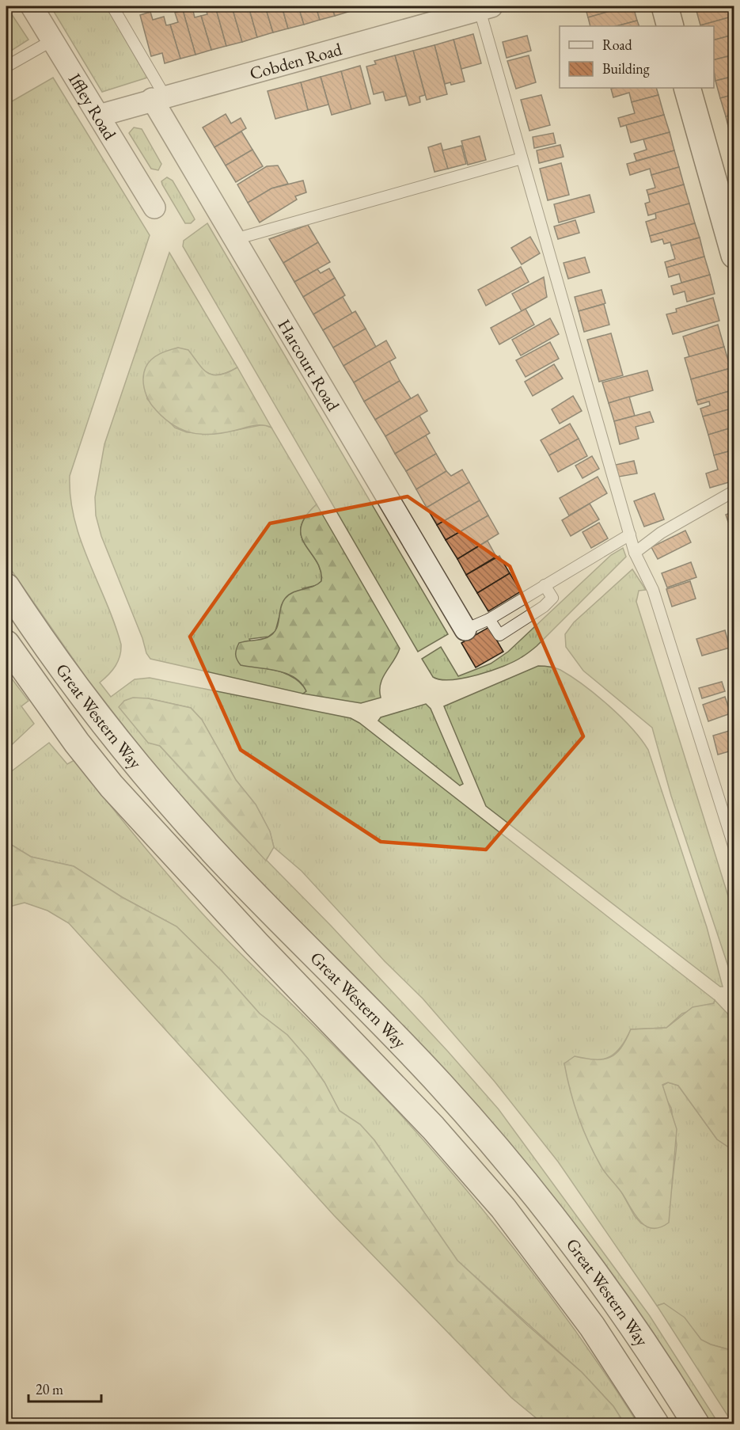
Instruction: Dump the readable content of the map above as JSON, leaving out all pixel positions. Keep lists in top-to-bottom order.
{
  "streets": {
    "main road": ["Great Western Way"],
    "street": ["Cobden Road", "Iffley Road", "Harcourt Road"]
  },
  "crossings": [
    ["Cobden Road", "Iffley Road"],
    ["Cobden Road", "Harcourt Road"]
  ],
  "legend": ["Road", "Building"],
  "scale_bar": "20 m"
}
